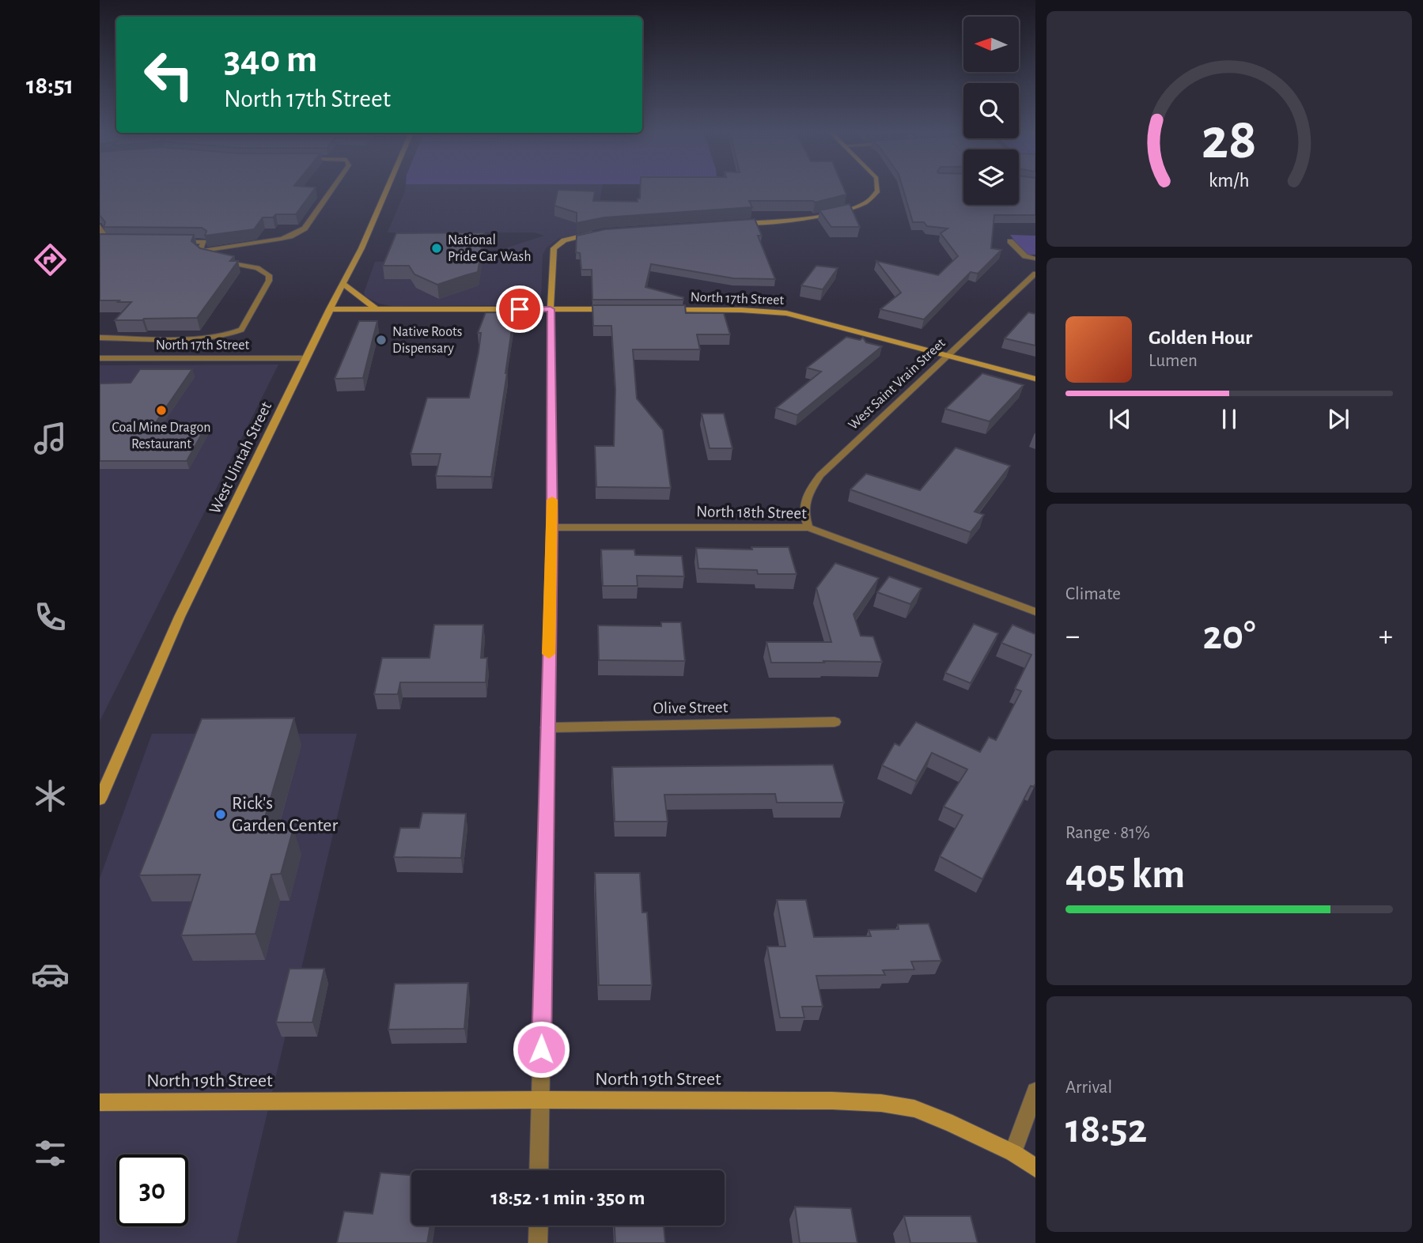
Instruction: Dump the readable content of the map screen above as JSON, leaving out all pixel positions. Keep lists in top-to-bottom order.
{
  "streets": {
    "street": [
      "North 17th Street",
      "West Saint Vrain Street",
      "West Uintah Street",
      "North 18th Street",
      "Olive Street",
      "North 19th Street"
    ]
  },
  "crossings": [
    ["North 17th Street", "West Saint Vrain Street"],
    ["North 17th Street", "West Uintah Street"],
    ["West Saint Vrain Street", "North 18th Street"]
  ],
  "places": [
    "National Pride Car Wash",
    "Native Roots Dispensary",
    "Coal Mine Dragon Restaurant",
    "Rick's Garden Center"
  ],
  "north": "left",
  "page": {
    "tabs": "18:51",
    "turn": ["340 m", "North 17th Street"],
    "song": ["Golden Hour", "Lumen"],
    "tile": [
      "Climate",
      ["Range · 81%", "405 km"],
      ["Arrival", "18:52"]
    ],
    "heat": ["−", "20°", "+"],
    "limit": "30",
    "trip": "18:52 · 1 min · 350 m",
    "gauge": ["28", "km/h"]
  }
}
